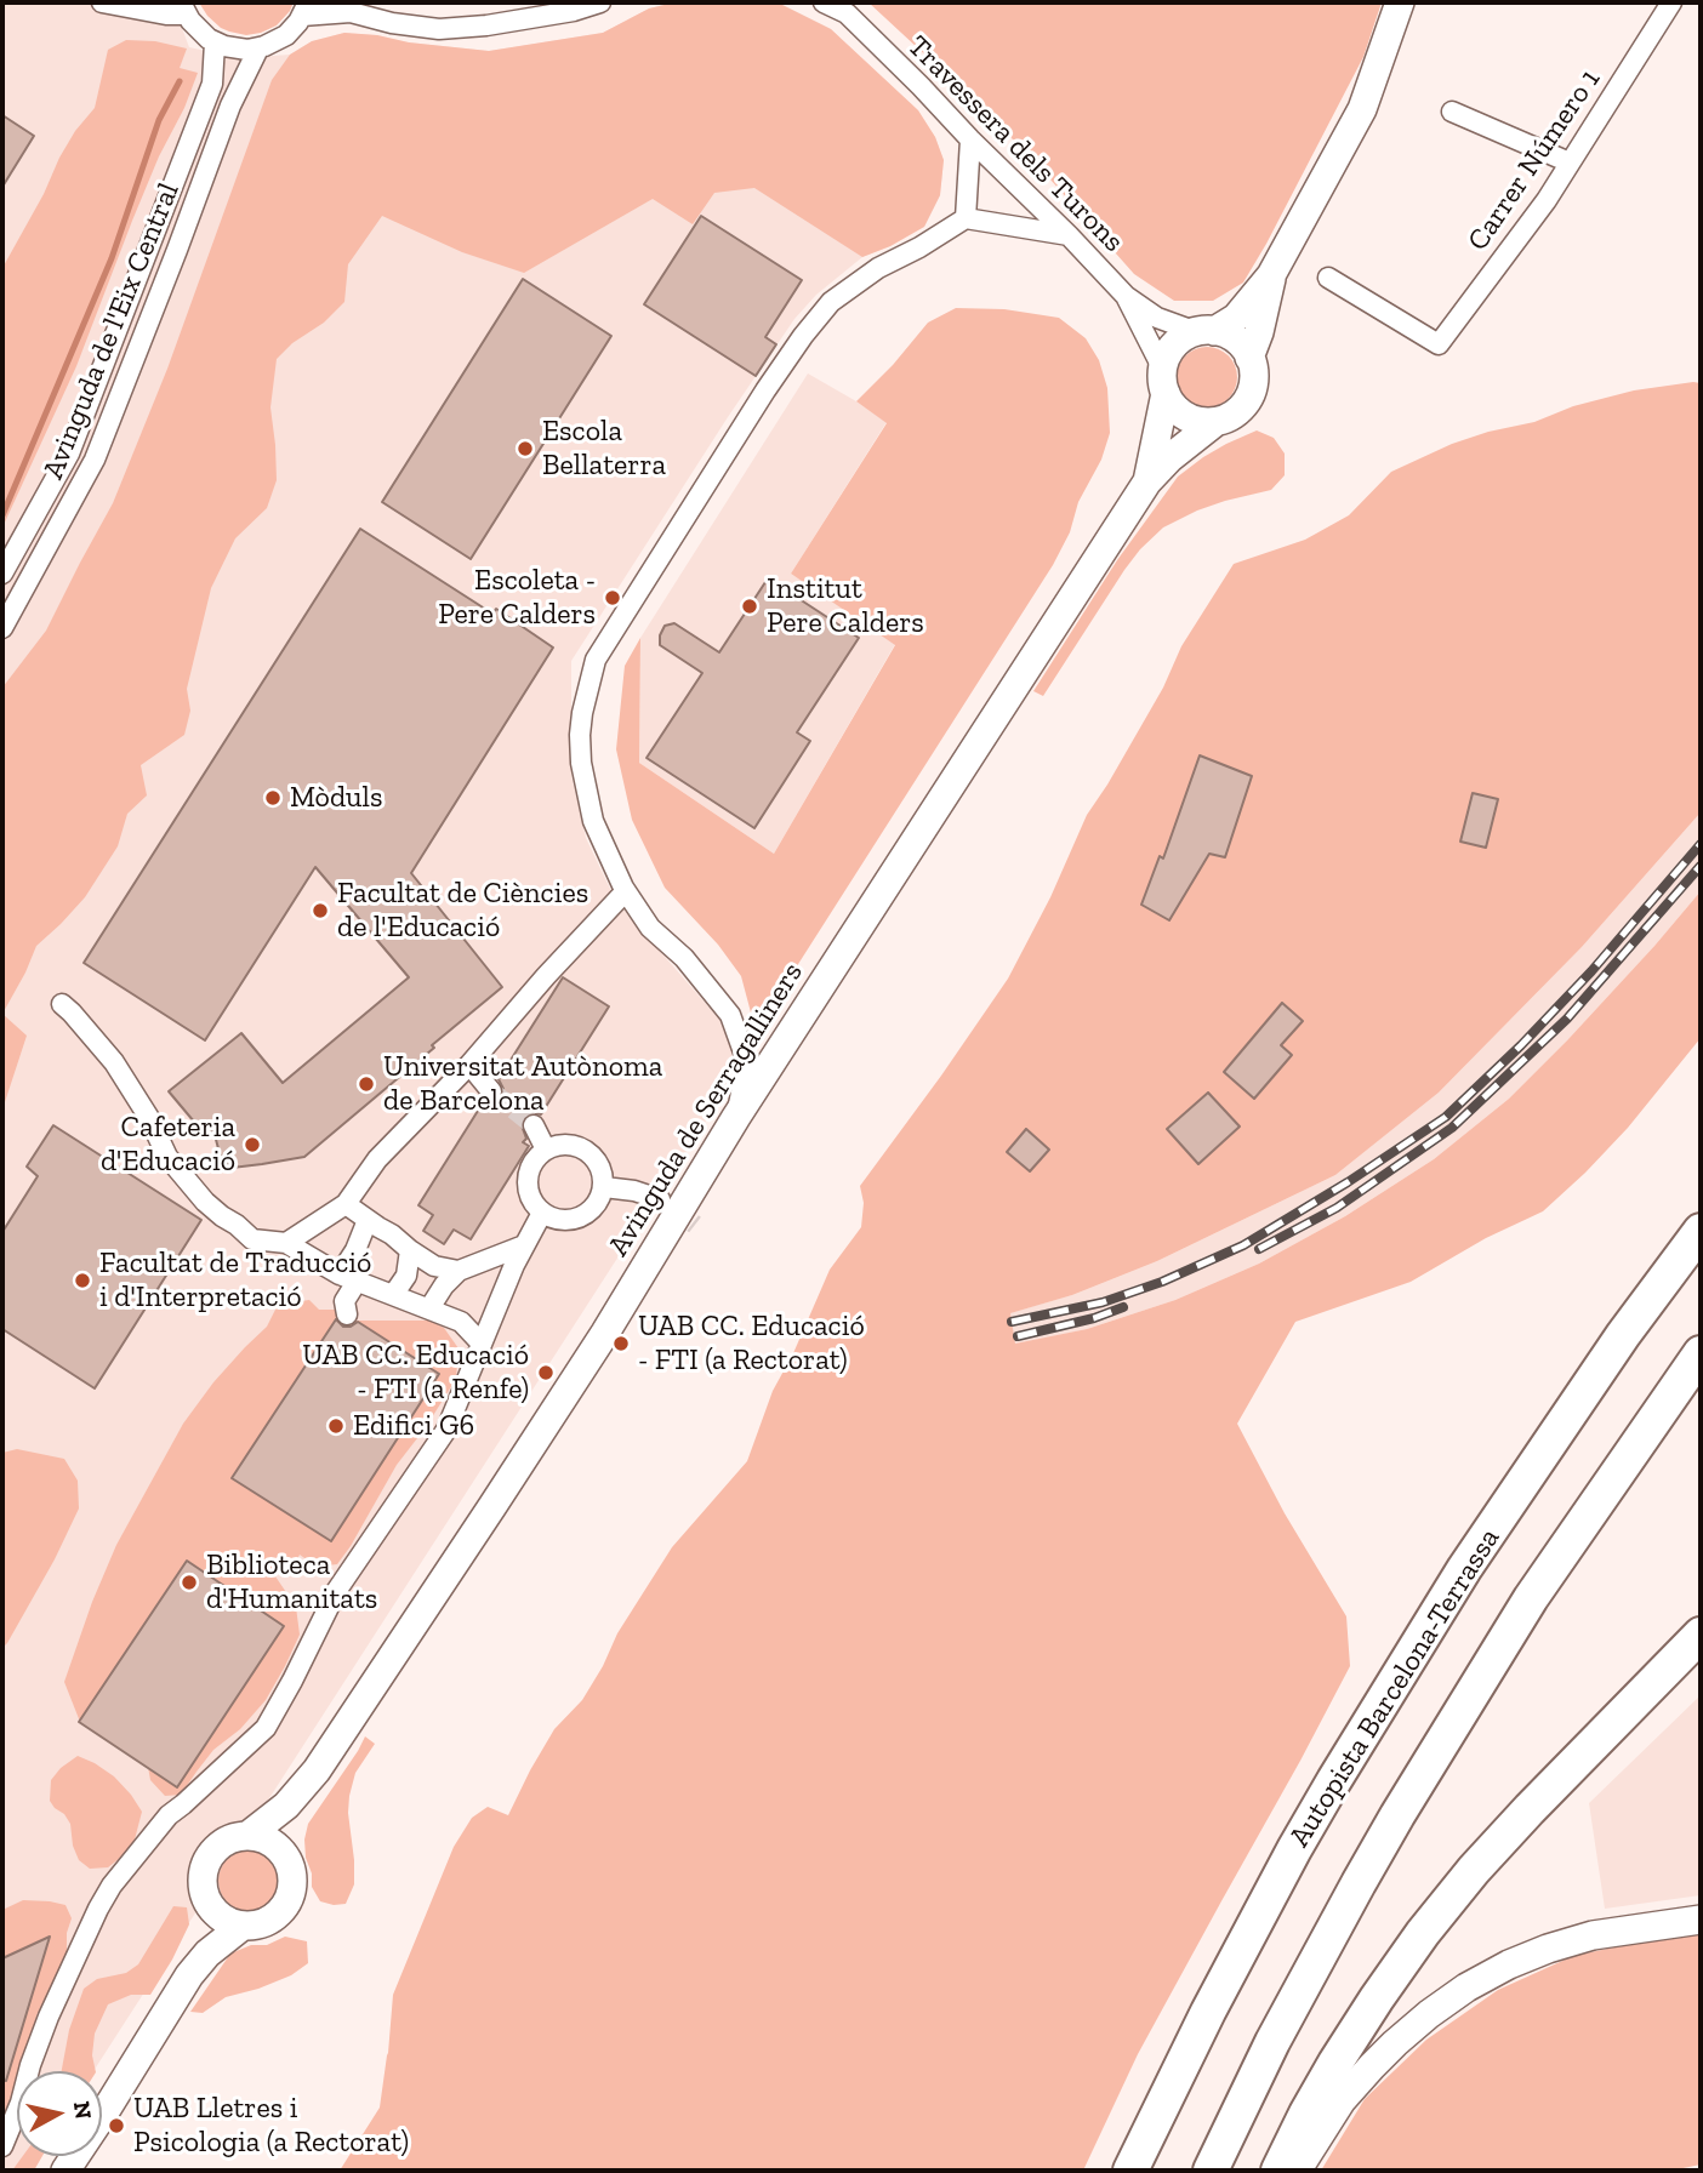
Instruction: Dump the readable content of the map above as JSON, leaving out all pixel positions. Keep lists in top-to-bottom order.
{
  "streets": {
    "highway": ["Autopista Barcelona-Terrassa"],
    "street": [
      "Travessera dels Turons",
      "Carrer Número 1",
      "Avinguda de l'Eix Central",
      "Avinguda de Serragalliners"
    ]
  },
  "crossings": [
    ["Travessera dels Turons", "Avinguda de Serragalliners"]
  ],
  "places": [
    "Escola Bellaterra",
    "Escoleta - Pere Calders",
    "Institut Pere Calders",
    "Mòduls",
    "Facultat de Ciències de l'Educació",
    "Universitat Autònoma de Barcelona",
    "Cafeteria d'Educació",
    "Facultat de Traducció i d'Interpretació",
    "UAB CC. Educació - FTI (a Rectorat)",
    "UAB CC. Educació - FTI (a Renfe)",
    "Edifici G6",
    "Biblioteca d'Humanitats",
    "UAB Lletres i Psicologia (a Rectorat)"
  ],
  "north": "right"
}
